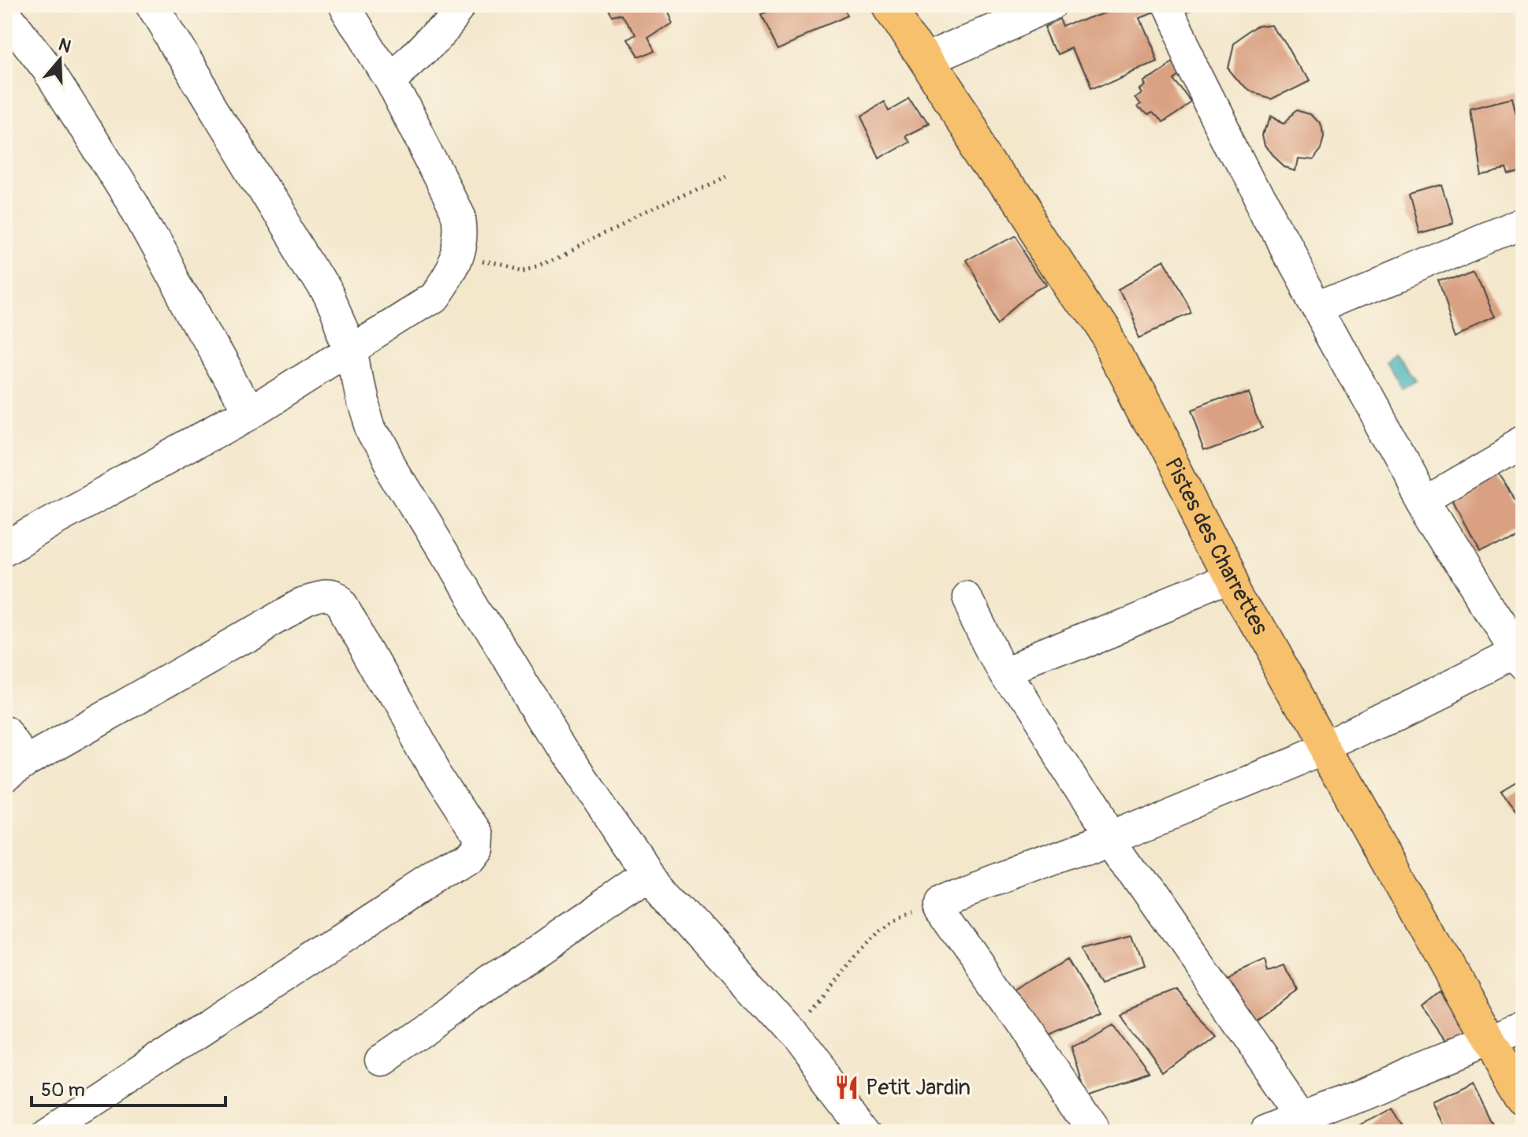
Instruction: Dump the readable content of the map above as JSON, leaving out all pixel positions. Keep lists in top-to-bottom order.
{
  "streets": {
    "main road": ["Pistes des Charrettes"]
  },
  "places": {
    "restaurant": ["Petit Jardin"]
  },
  "scale_bar": "50 m",
  "north": "top"
}
